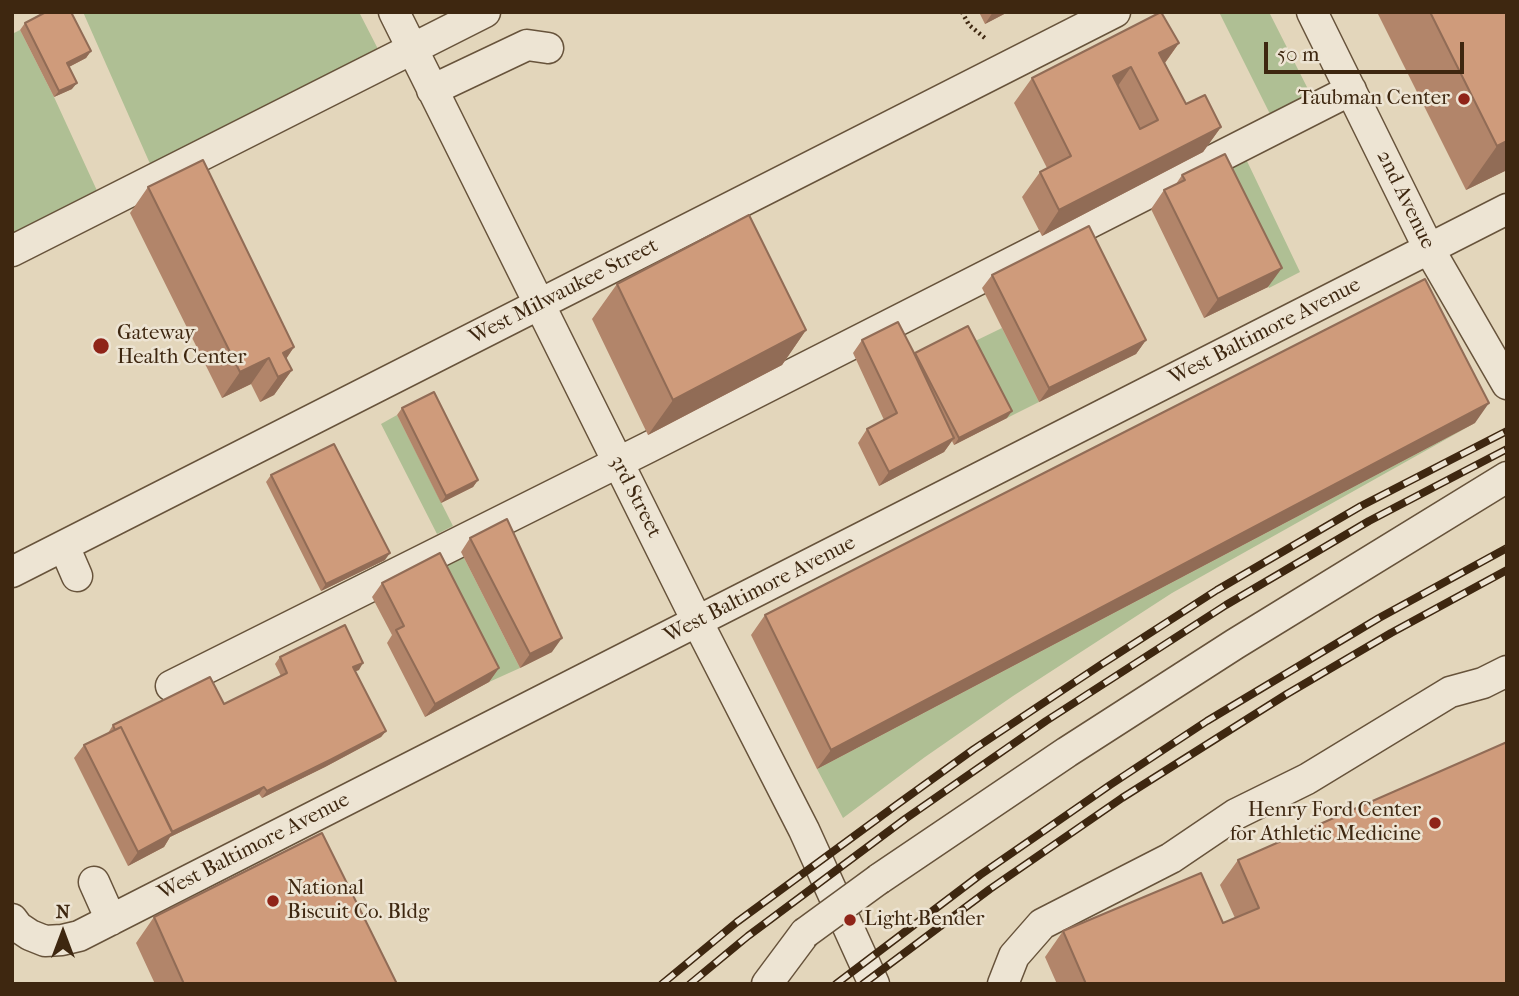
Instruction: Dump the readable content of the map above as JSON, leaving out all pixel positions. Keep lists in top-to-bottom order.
{
  "streets": {
    "street": [
      "2nd Avenue",
      "West Milwaukee Street",
      "West Baltimore Avenue",
      "3rd Street"
    ]
  },
  "crossings": [
    ["2nd Avenue", "West Baltimore Avenue"],
    ["West Milwaukee Street", "3rd Street"],
    ["West Baltimore Avenue", "3rd Street"]
  ],
  "places": [
    "Taubman Center",
    "Gateway Health Center",
    "Henry Ford Center for Athletic Medicine",
    "National Biscuit Co. Bldg",
    "Light Bender"
  ],
  "scale_bar": "50 m",
  "north": "top"
}
